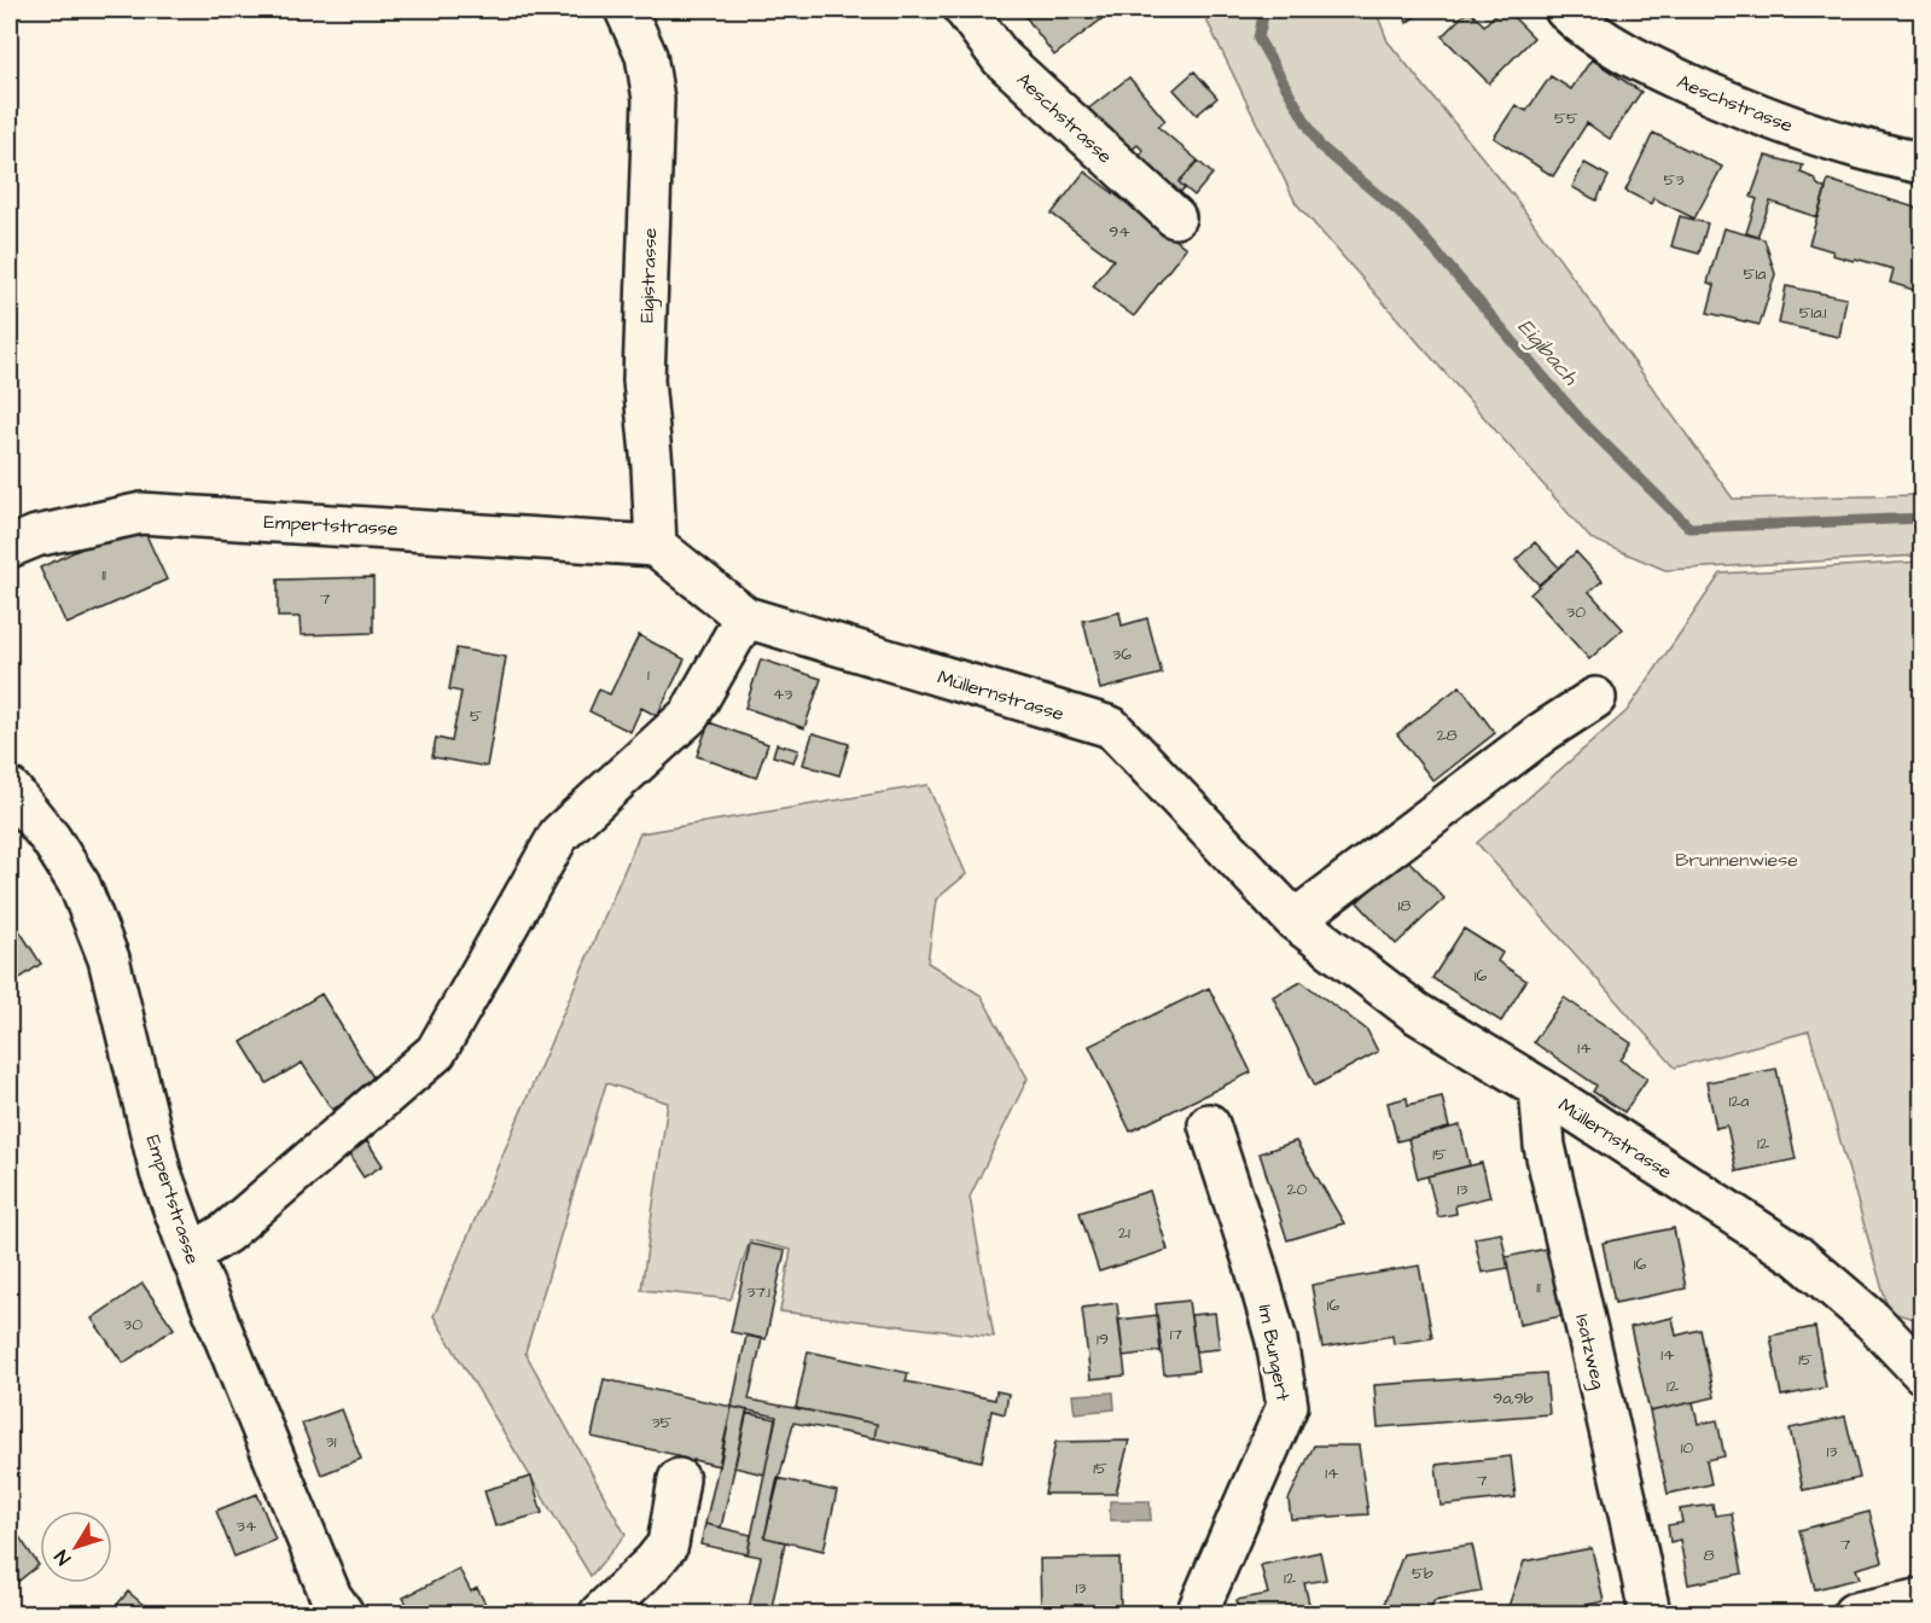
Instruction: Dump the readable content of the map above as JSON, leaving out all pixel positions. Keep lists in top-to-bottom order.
{
  "streets": {
    "street": [
      "Aeschstrasse",
      "Eigistrasse",
      "Empertstrasse",
      "Müllernstrasse",
      "Isatzweg",
      "Im Bungert"
    ]
  },
  "crossings": [
    ["Eigistrasse", "Empertstrasse"],
    ["Eigistrasse", "Müllernstrasse"],
    ["Empertstrasse", "Müllernstrasse"],
    ["Müllernstrasse", "Isatzweg"]
  ],
  "water": ["Eigibach"],
  "parks": ["Brunnenwiese"],
  "house_numbers": [
    "55",
    "53",
    "94",
    "51a",
    "51a.1",
    "11",
    "7",
    "30",
    "36",
    "1",
    "43",
    "5",
    "28",
    "18",
    "16",
    "14",
    "12a",
    "12",
    "15",
    "20",
    "13",
    "21",
    "16",
    "11",
    "37.1",
    "16",
    "30",
    "17",
    "19",
    "14",
    "15",
    "12",
    "9a,9b",
    "35",
    "31",
    "10",
    "13",
    "15",
    "14",
    "7",
    "34",
    "7",
    "8",
    "5b",
    "12",
    "13"
  ],
  "north": "bottom left"
}
